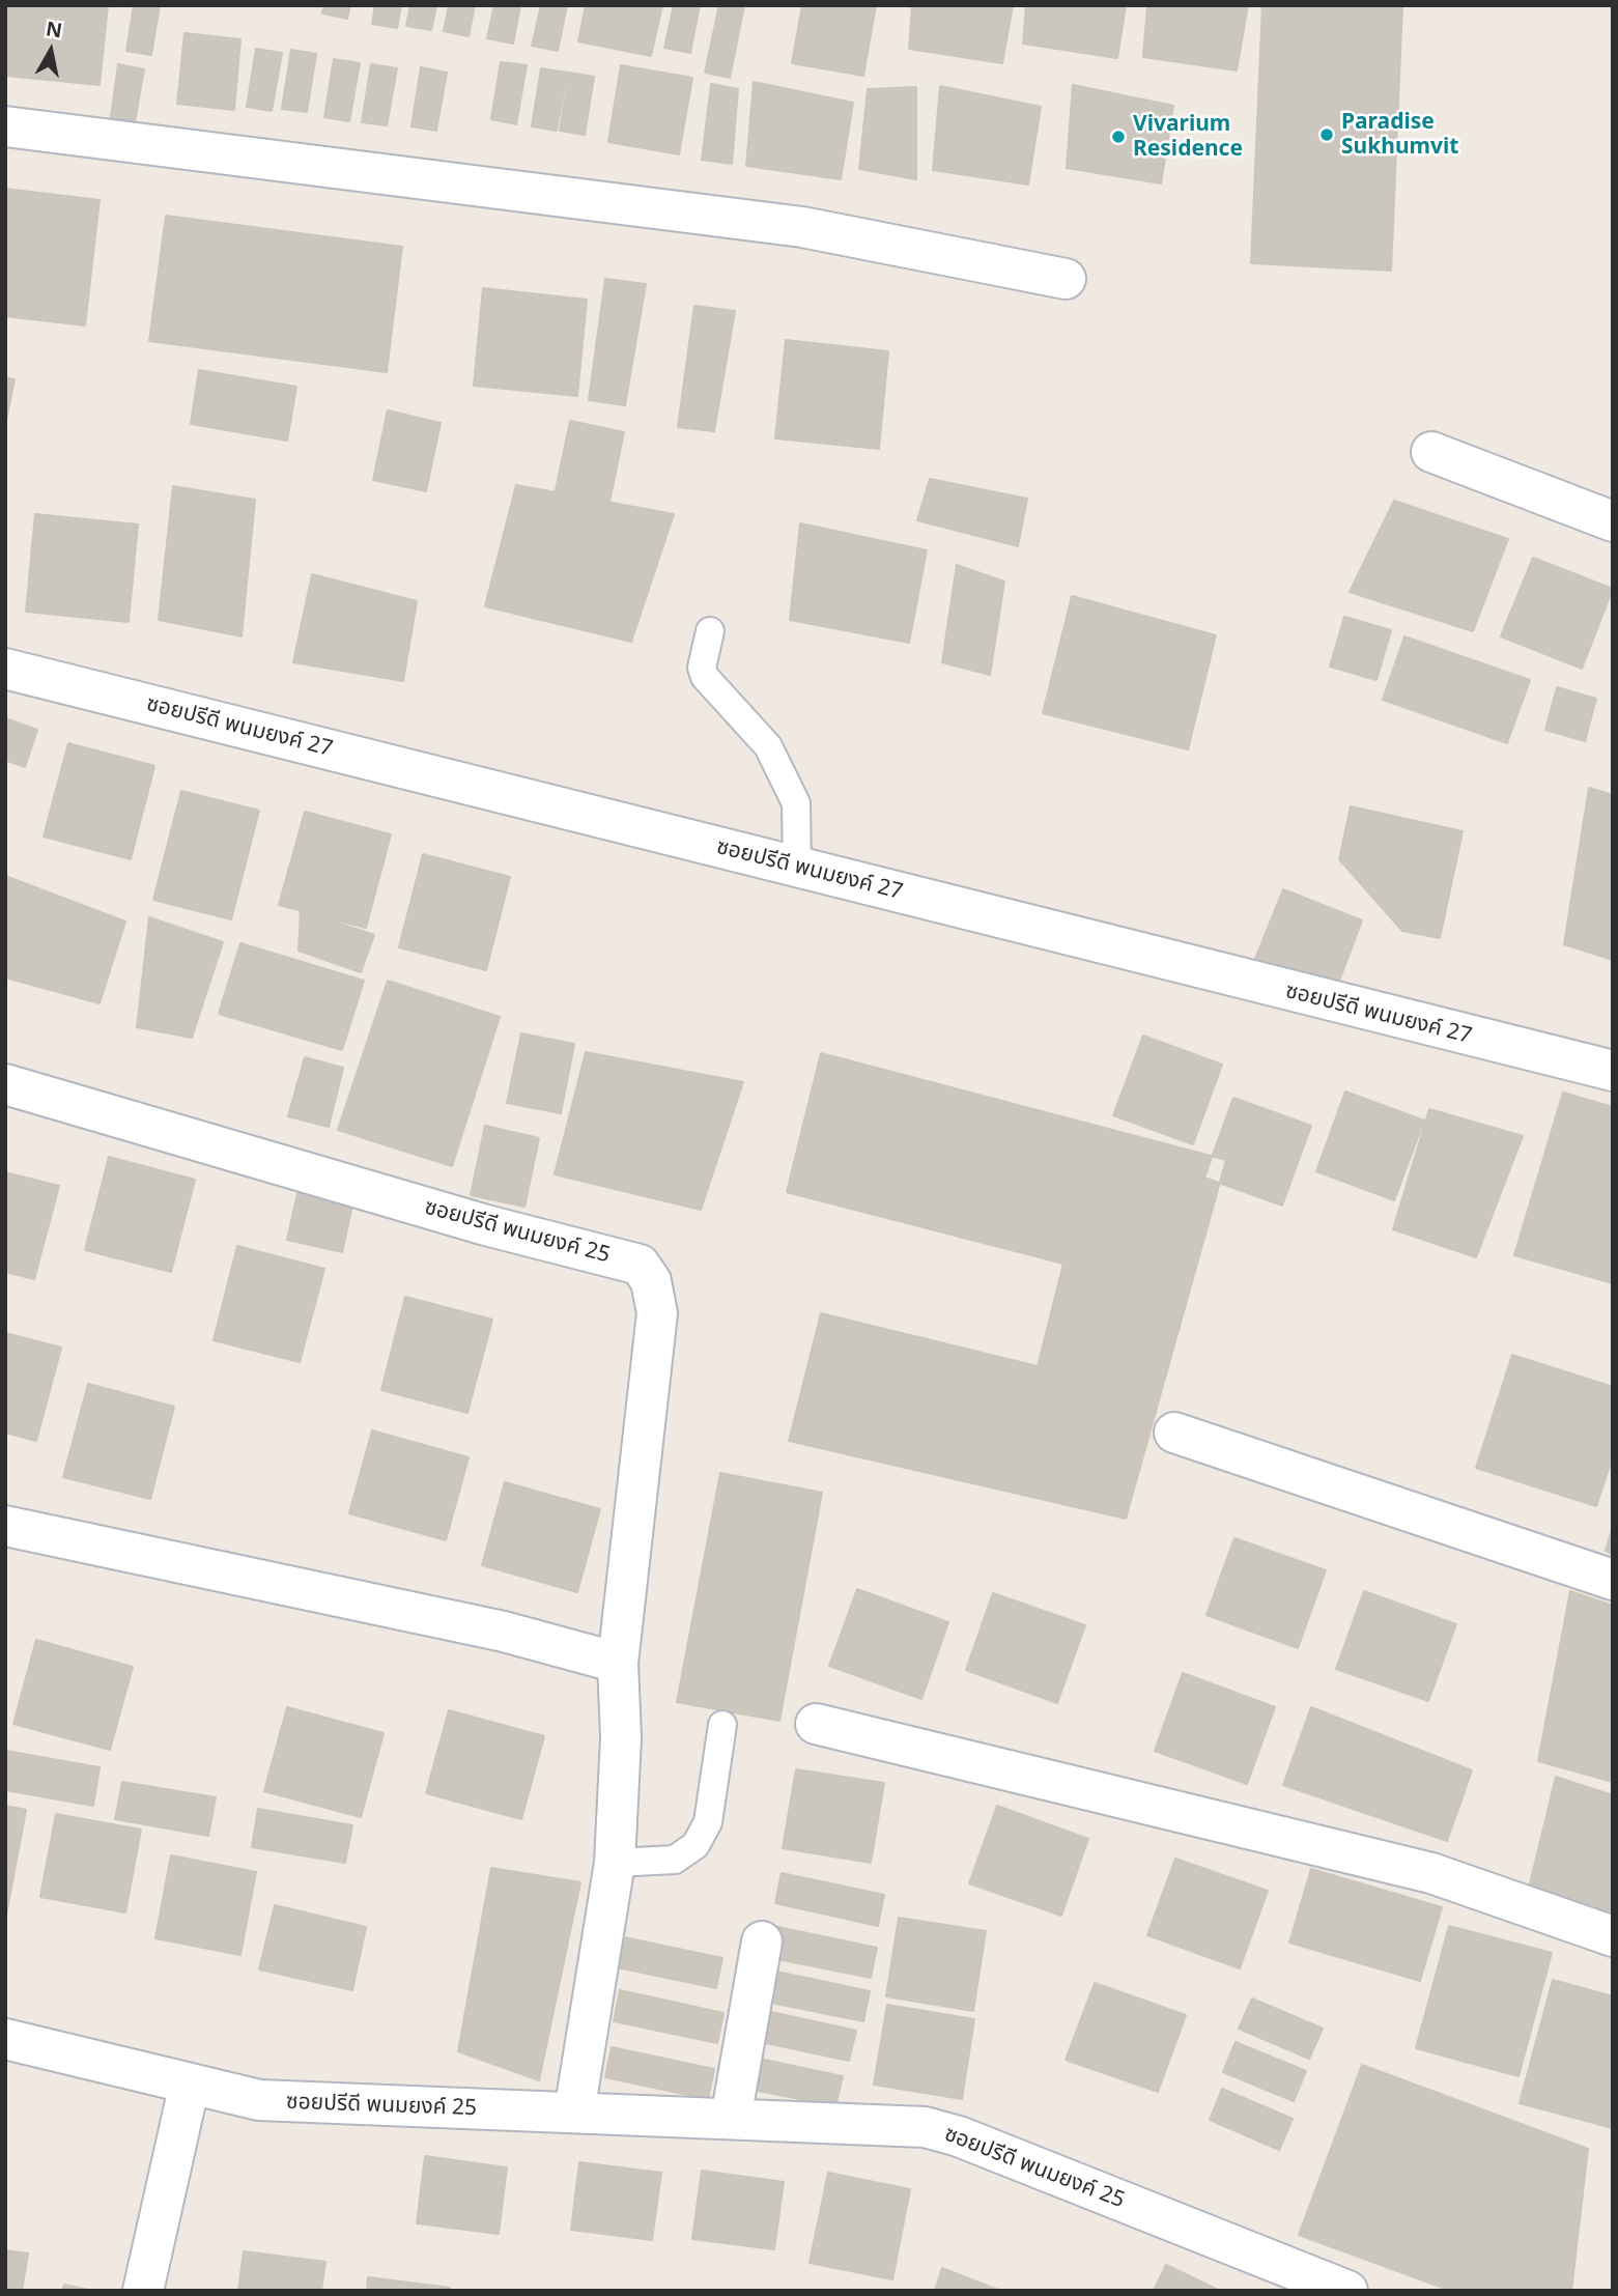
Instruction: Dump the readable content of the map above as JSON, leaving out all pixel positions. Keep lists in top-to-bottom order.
{
  "streets": {
    "street": ["ซอยปรีดี พนมยงค์ 27", "ซอยปรีดี พนมยงค์ 25"]
  },
  "places": ["Paradise Sukhumvit", "Vivarium Residence"],
  "north": "top"
}
